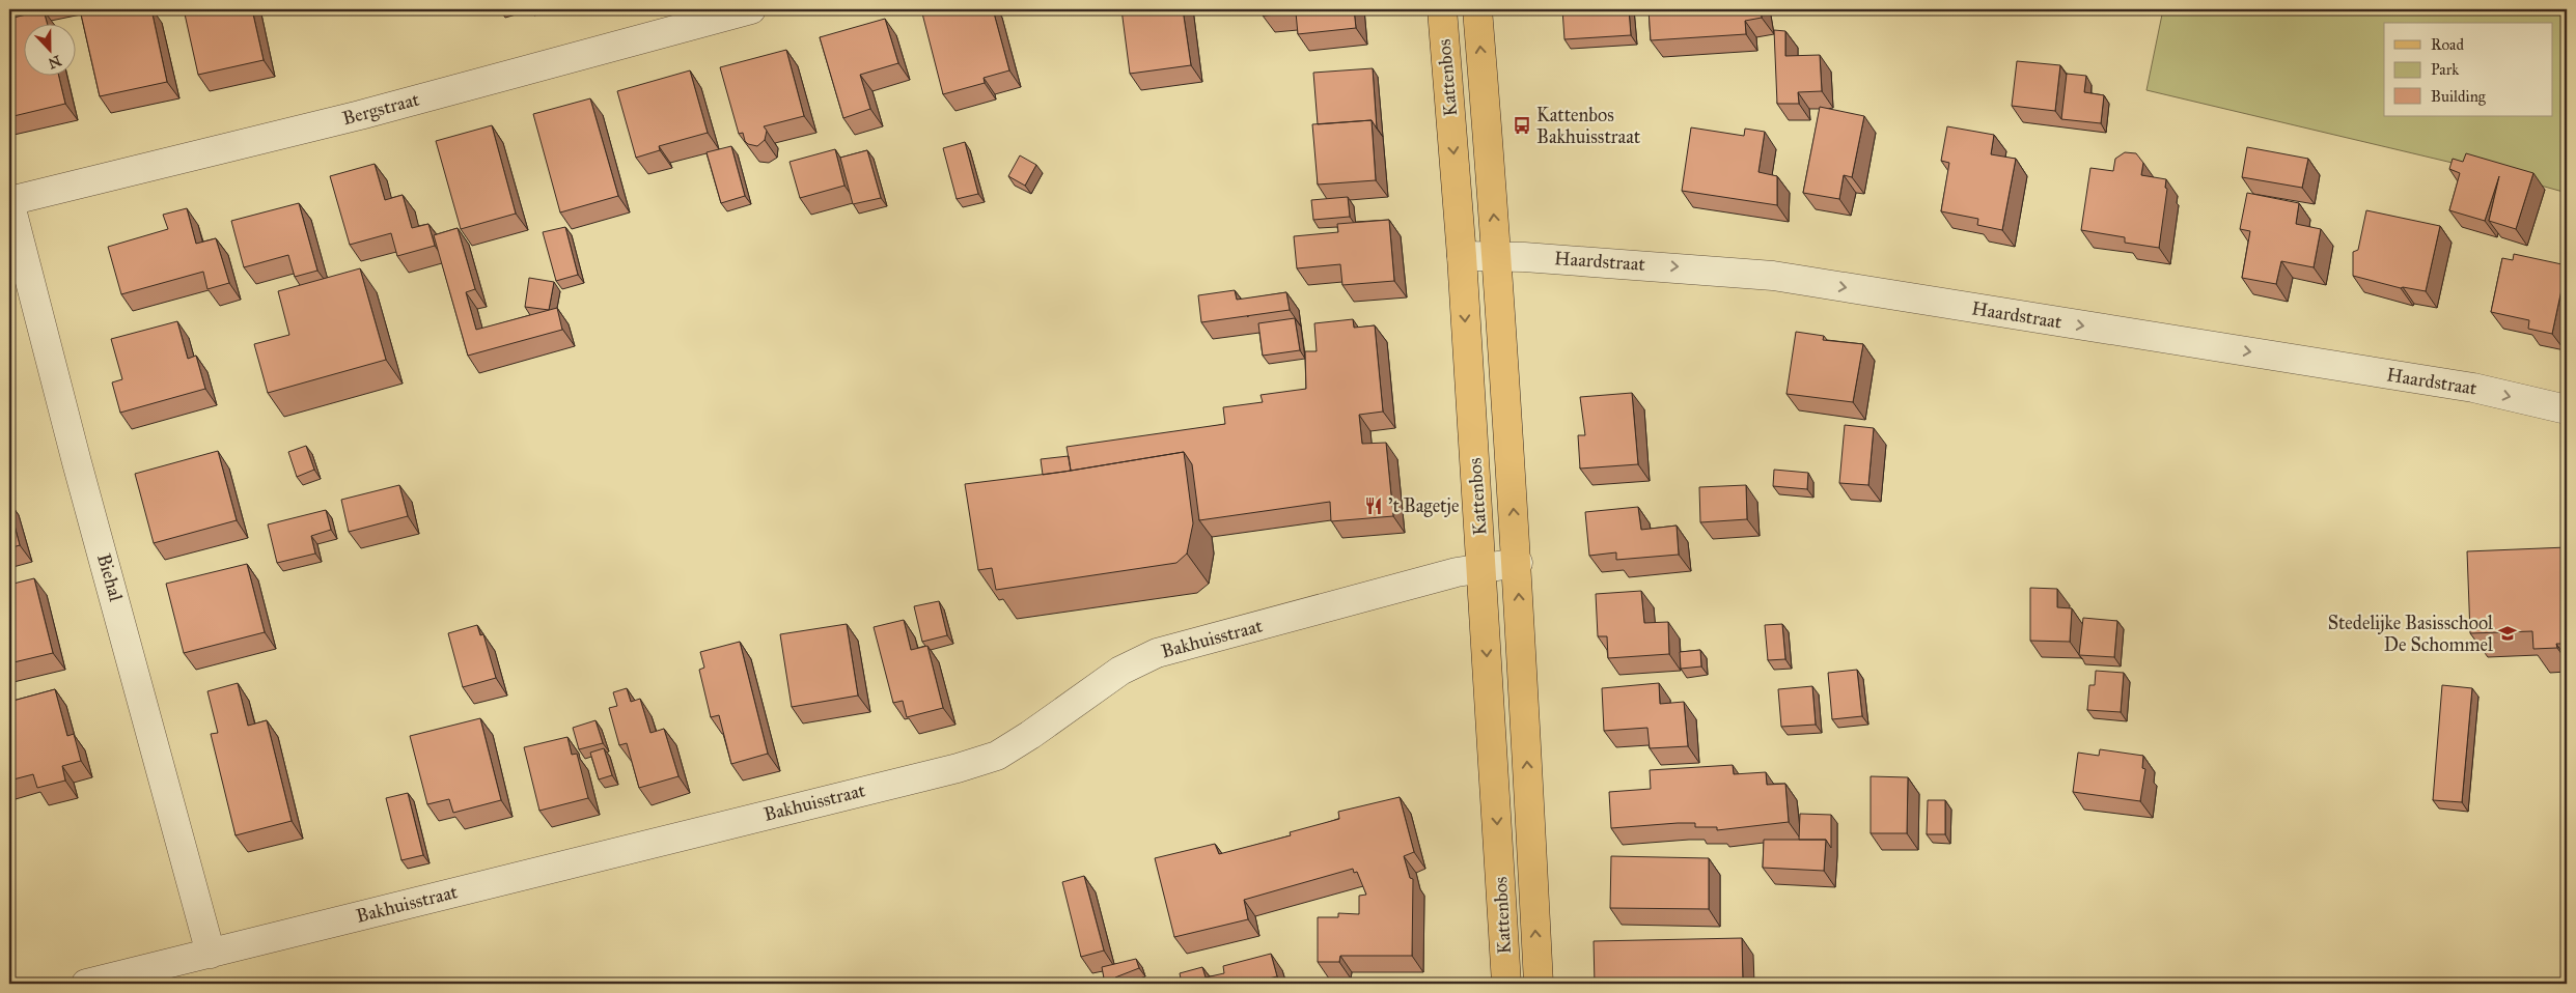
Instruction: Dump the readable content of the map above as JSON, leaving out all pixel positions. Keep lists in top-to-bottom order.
{
  "streets": {
    "main road": ["Kattenbos"],
    "street": [
      "Bergstraat",
      "Haardstraat",
      "Biehal",
      "Bakhuisstraat"
    ]
  },
  "crossings": [
    ["Kattenbos", "Haardstraat"],
    ["Kattenbos", "Bakhuisstraat"],
    ["Bergstraat", "Biehal"],
    ["Biehal", "Bakhuisstraat"]
  ],
  "one_way": ["Haardstraat"],
  "places": {
    "bus stop": ["Kattenbos Bakhuisstraat"],
    "restaurant": ["'t Bagetje"],
    "school or university": ["Stedelijke Basisschool De Schommel"]
  },
  "legend": ["Road", "Park", "Building"],
  "north": "bottom"
}
